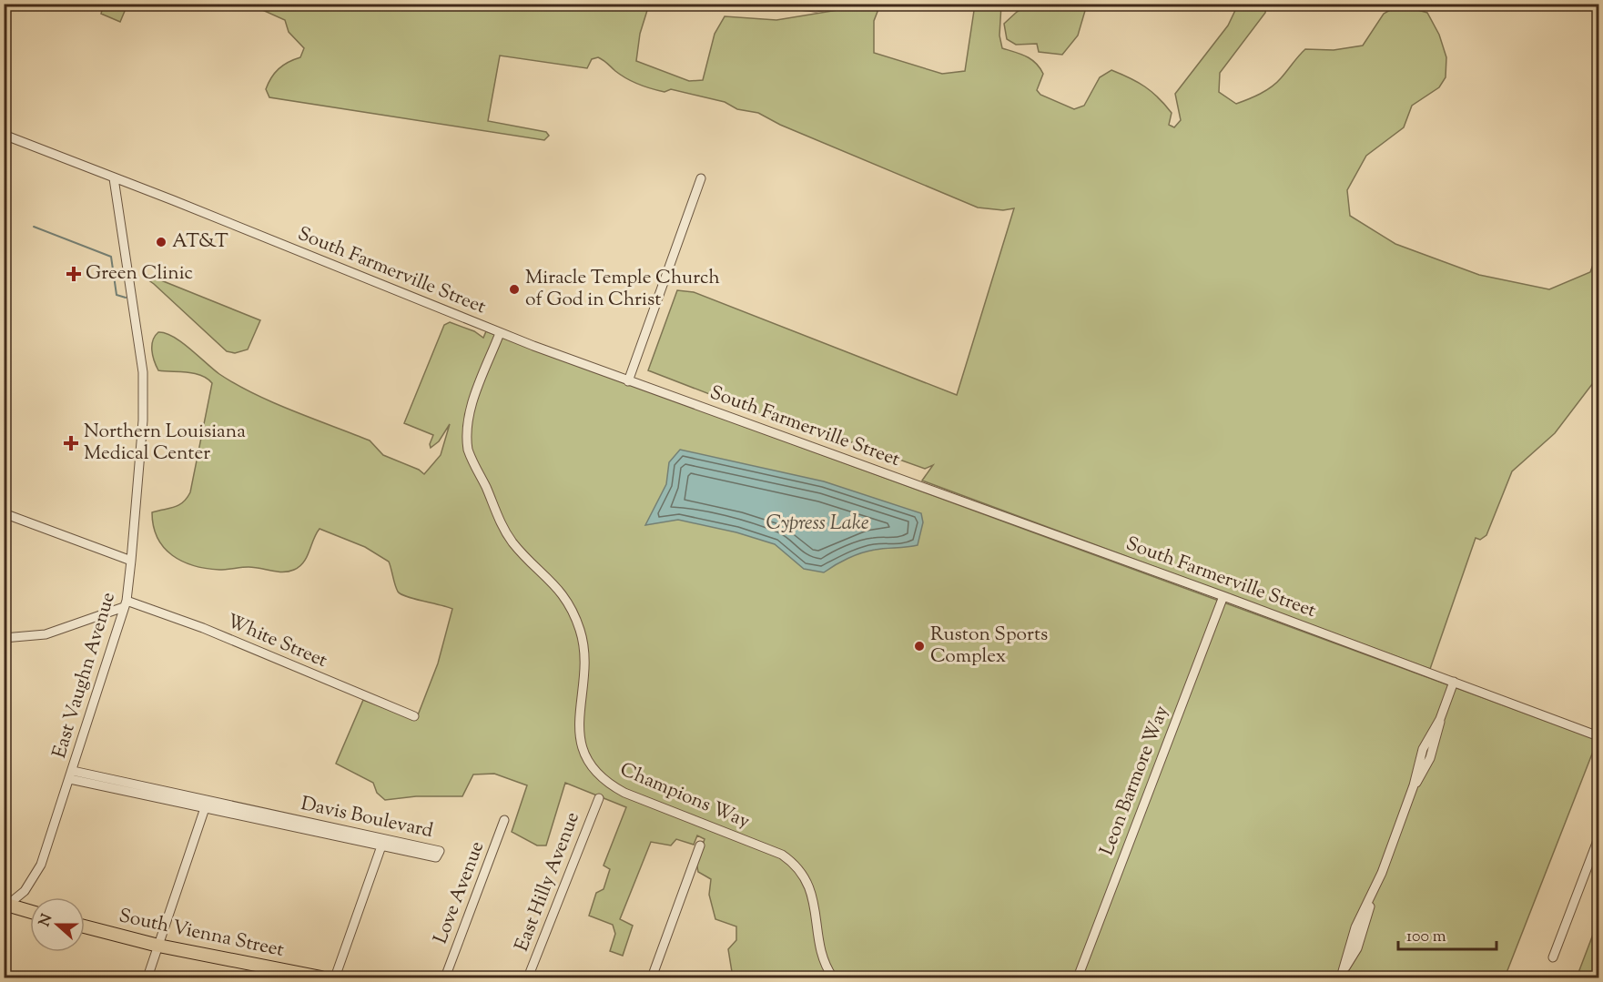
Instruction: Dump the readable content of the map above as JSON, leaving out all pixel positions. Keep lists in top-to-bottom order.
{
  "streets": {
    "highway": ["South Vienna Street"],
    "street": [
      "South Farmerville Street",
      "White Street",
      "East Vaughn Avenue",
      "Leon Barmore Way",
      "Champions Way",
      "Davis Boulevard",
      "East Hilly Avenue",
      "Love Avenue"
    ]
  },
  "crossings": [
    ["South Farmerville Street", "East Vaughn Avenue"],
    ["South Farmerville Street", "Leon Barmore Way"],
    ["South Farmerville Street", "Champions Way"],
    ["White Street", "East Vaughn Avenue"],
    ["East Vaughn Avenue", "Davis Boulevard"]
  ],
  "water": ["Cypress Lake"],
  "places": {
    "other": ["AT&T", "Miracle Temple Church of God in Christ", "Ruston Sports Complex"],
    "health": ["Green Clinic", "Northern Louisiana Medical Center"]
  },
  "scale_bar": "100 m",
  "north": "left"
}
